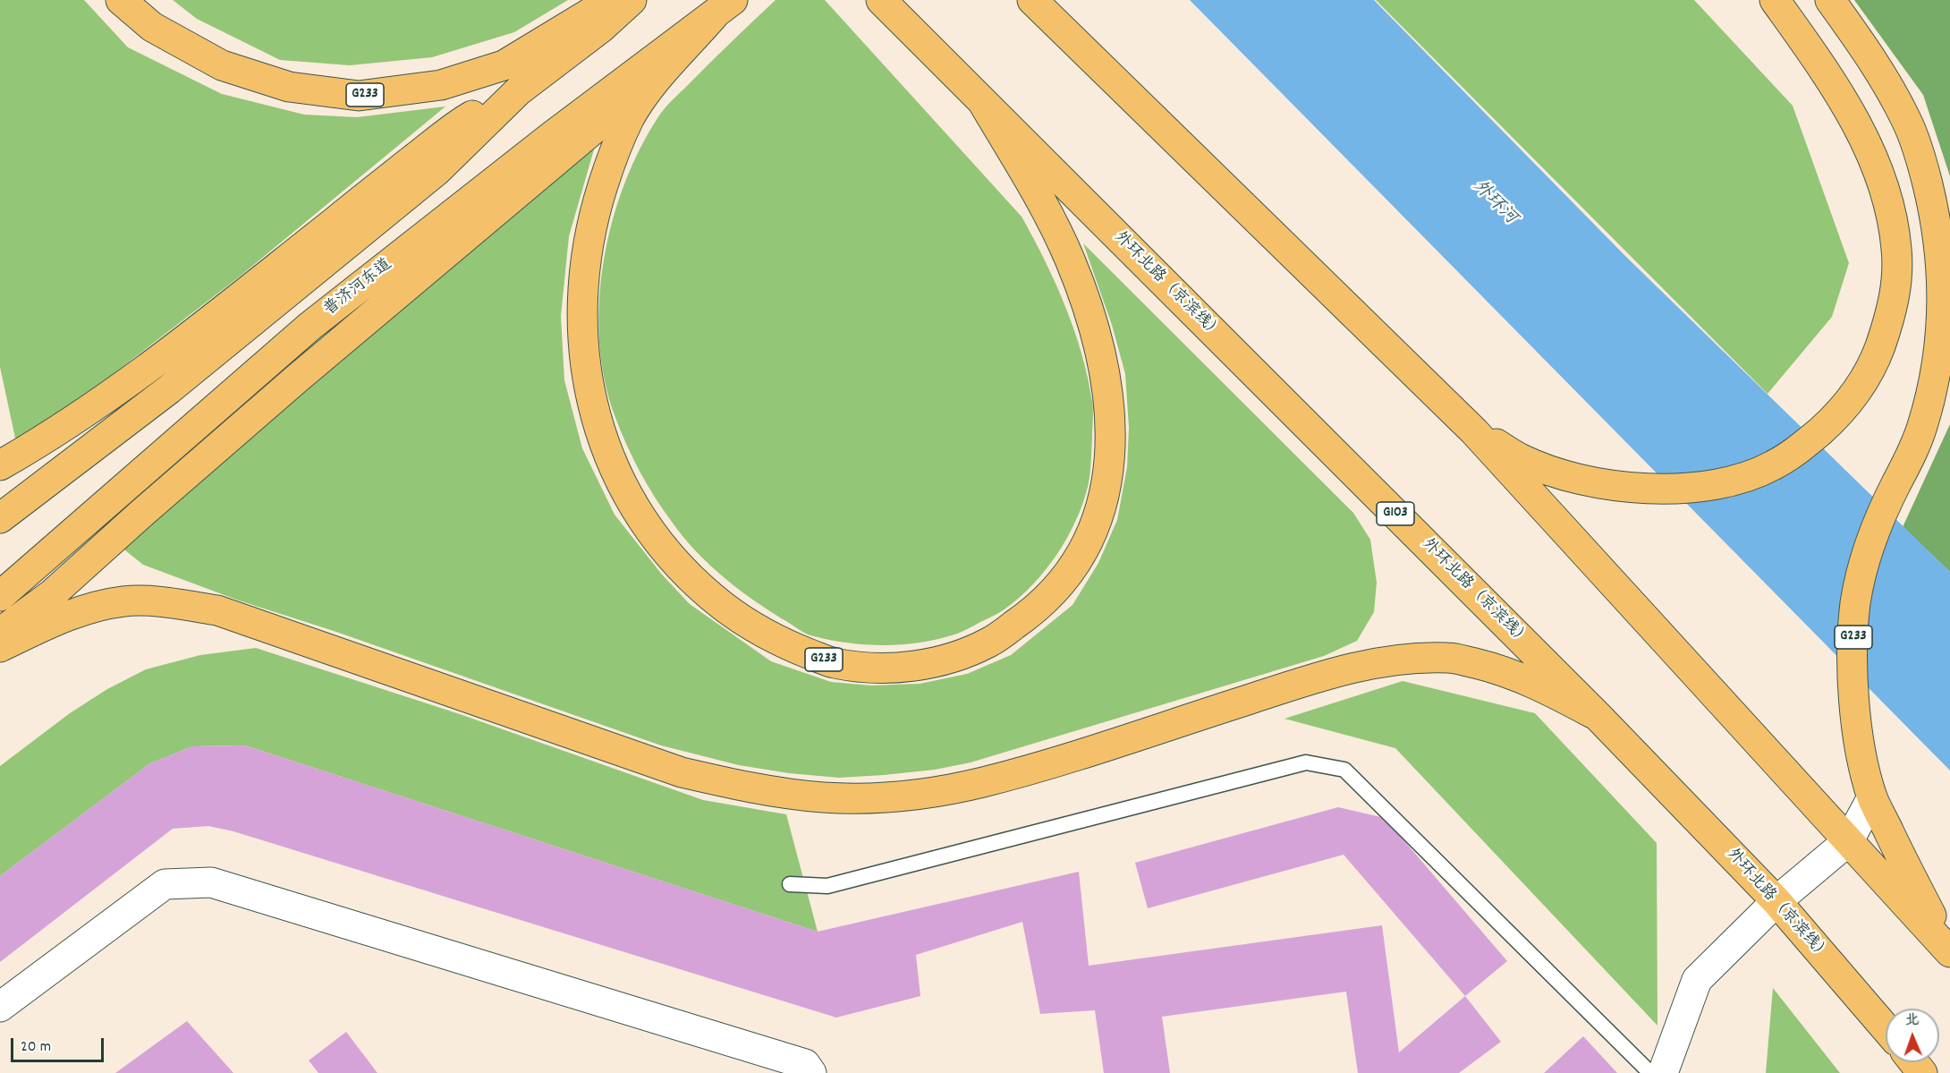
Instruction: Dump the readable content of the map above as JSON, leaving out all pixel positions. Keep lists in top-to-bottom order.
{
  "streets": {
    "highway": [
      "G233",
      "外环北路（京滨线）",
      "普济河东道",
      "G103"
    ]
  },
  "crossings": [
    ["G233", "外环北路（京滨线）"],
    ["G233", "普济河东道"]
  ],
  "water": ["外环河"],
  "scale_bar": "20 m",
  "north": "top"
}
